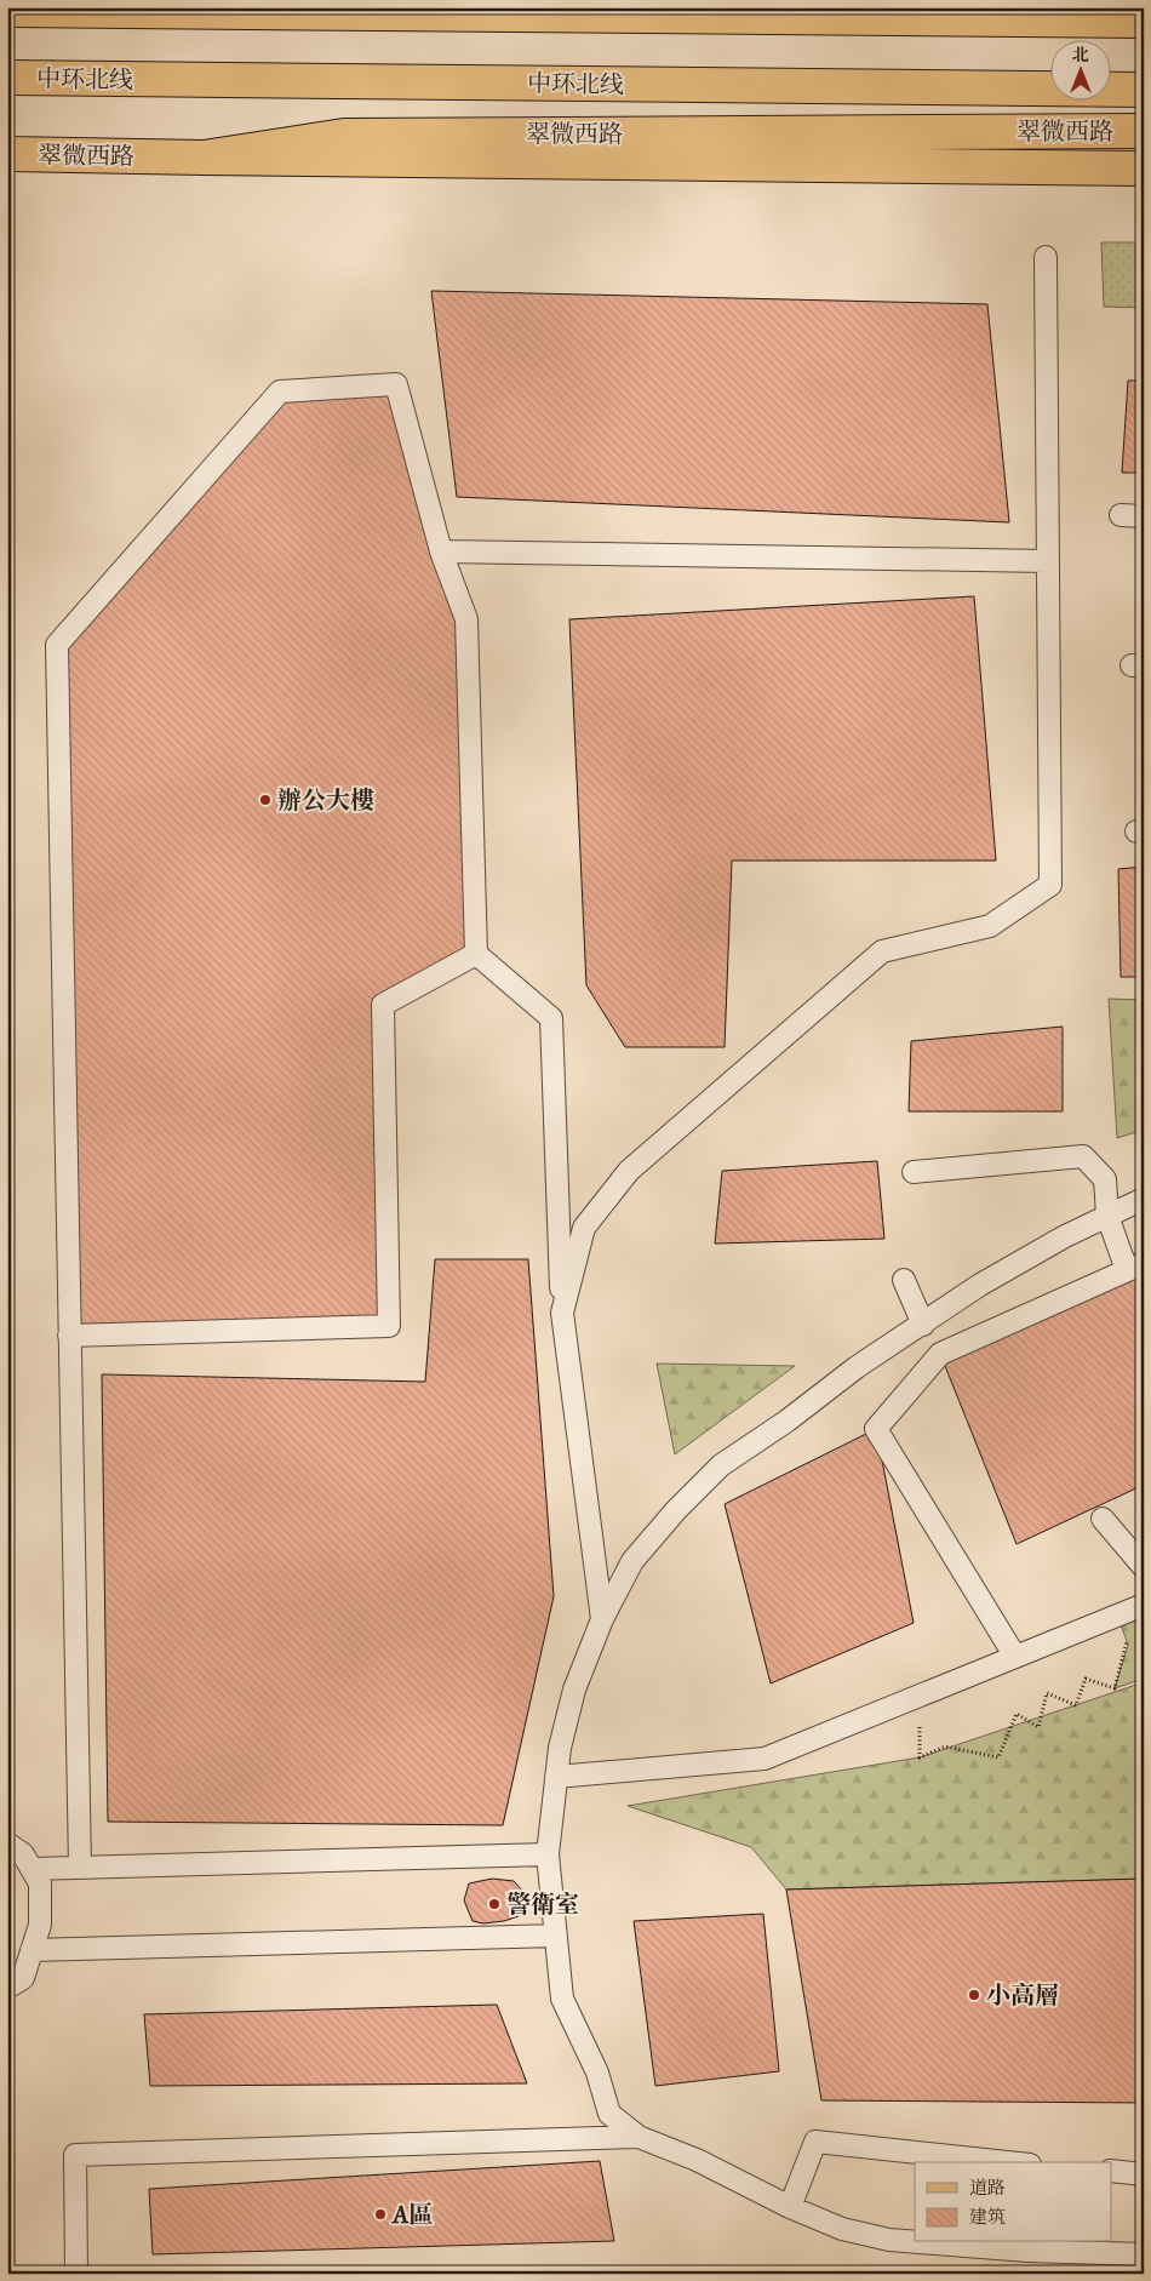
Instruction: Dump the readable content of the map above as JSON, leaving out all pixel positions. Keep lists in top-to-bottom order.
{
  "streets": {
    "main road": ["中环北线", "翠微西路"]
  },
  "places": [
    "辦公大樓",
    "警衛室",
    "小高層",
    "A區"
  ],
  "legend": ["道路", "建筑"],
  "north": "top"
}
